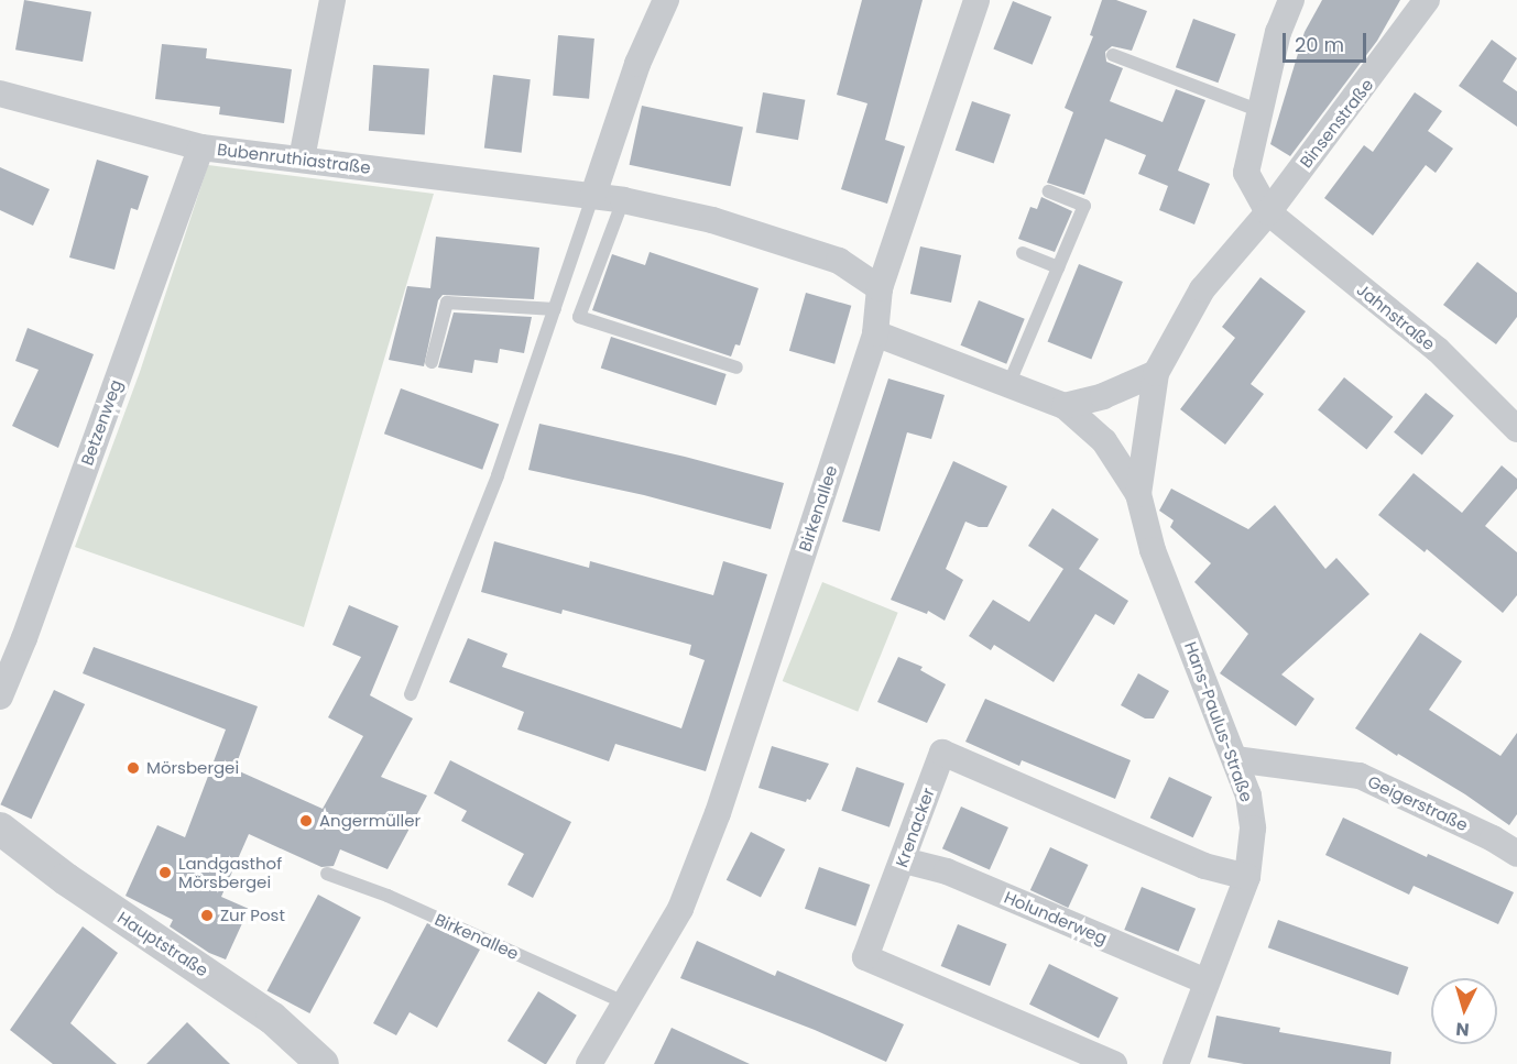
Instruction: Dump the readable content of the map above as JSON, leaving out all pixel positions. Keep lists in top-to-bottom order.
{
  "streets": {
    "street": [
      "Binsenstraße",
      "Bubenruthiastraße",
      "Jahnstraße",
      "Betzenweg",
      "Birkenallee",
      "Hans-Paulus-Straße",
      "Geigerstraße",
      "Krenacker",
      "Holunderweg",
      "Hauptstraße"
    ]
  },
  "crossings": [
    ["Binsenstraße", "Jahnstraße"],
    ["Binsenstraße", "Hans-Paulus-Straße"],
    ["Bubenruthiastraße", "Betzenweg"],
    ["Bubenruthiastraße", "Birkenallee"],
    ["Hans-Paulus-Straße", "Geigerstraße"],
    ["Hans-Paulus-Straße", "Krenacker"],
    ["Hans-Paulus-Straße", "Holunderweg"],
    ["Krenacker", "Holunderweg"]
  ],
  "places": [
    "Mörsbergei",
    "Angermüller",
    "Landgasthof Mörsbergei",
    "Zur Post"
  ],
  "scale_bar": "20 m",
  "north": "bottom"
}
